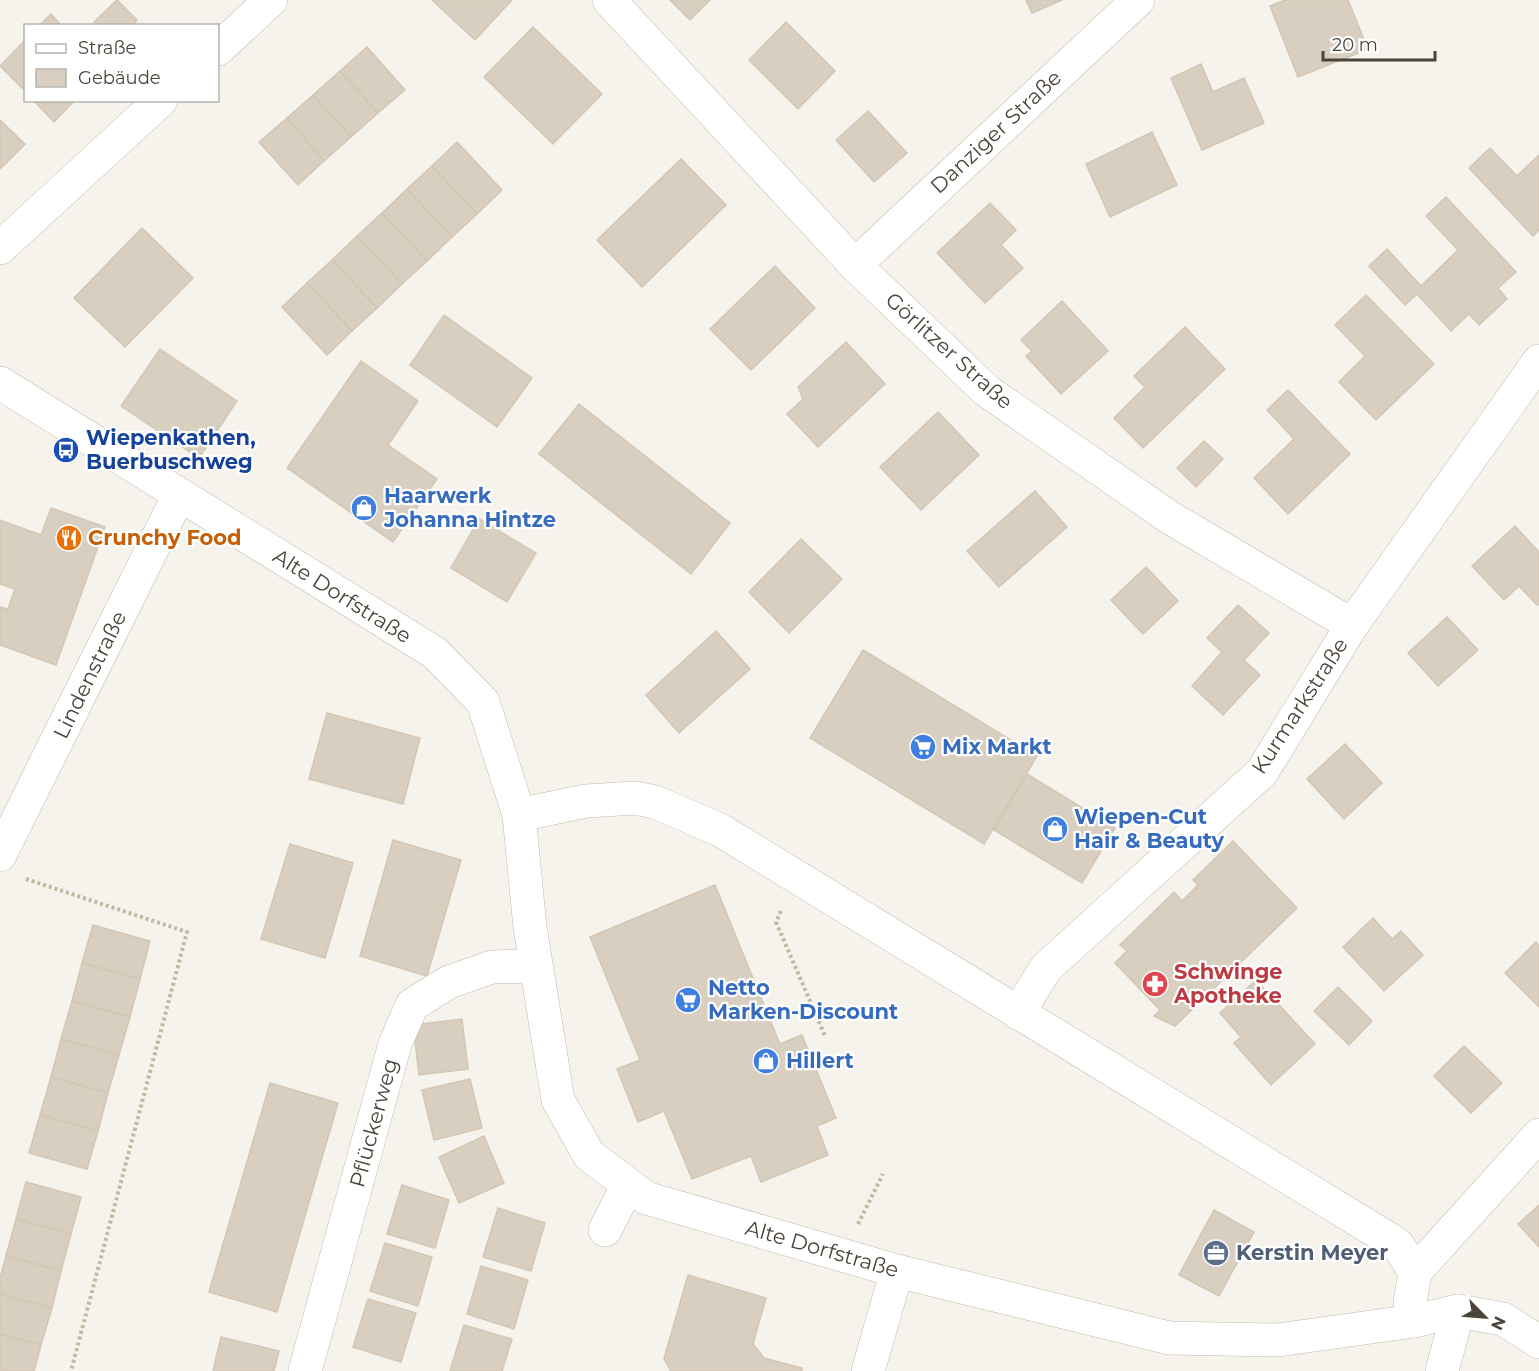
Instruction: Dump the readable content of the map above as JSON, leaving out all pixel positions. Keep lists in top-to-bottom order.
{
  "streets": {
    "street": [
      "Danziger Straße",
      "Görlitzer Straße",
      "Alte Dorfstraße",
      "Lindenstraße",
      "Kurmarkstraße",
      "Pflückerweg"
    ]
  },
  "crossings": [
    ["Danziger Straße", "Görlitzer Straße"],
    ["Görlitzer Straße", "Kurmarkstraße"],
    ["Alte Dorfstraße", "Lindenstraße"],
    ["Alte Dorfstraße", "Pflückerweg"]
  ],
  "places": {
    "bus stop": ["Wiepenkathen, Buerbuschweg"],
    "shop": ["Haarwerk Johanna Hintze", "Wiepen-Cut Hair & Beauty", "Hillert"],
    "restaurant": ["Crunchy Food"],
    "supermarket": ["Mix Markt", "Netto Marken-Discount"],
    "pharmacy": ["Schwinge Apotheke"],
    "office": ["Kerstin Meyer"]
  },
  "legend": ["Straße", "Gebäude"],
  "scale_bar": "20 m",
  "north": "bottom right"
}
